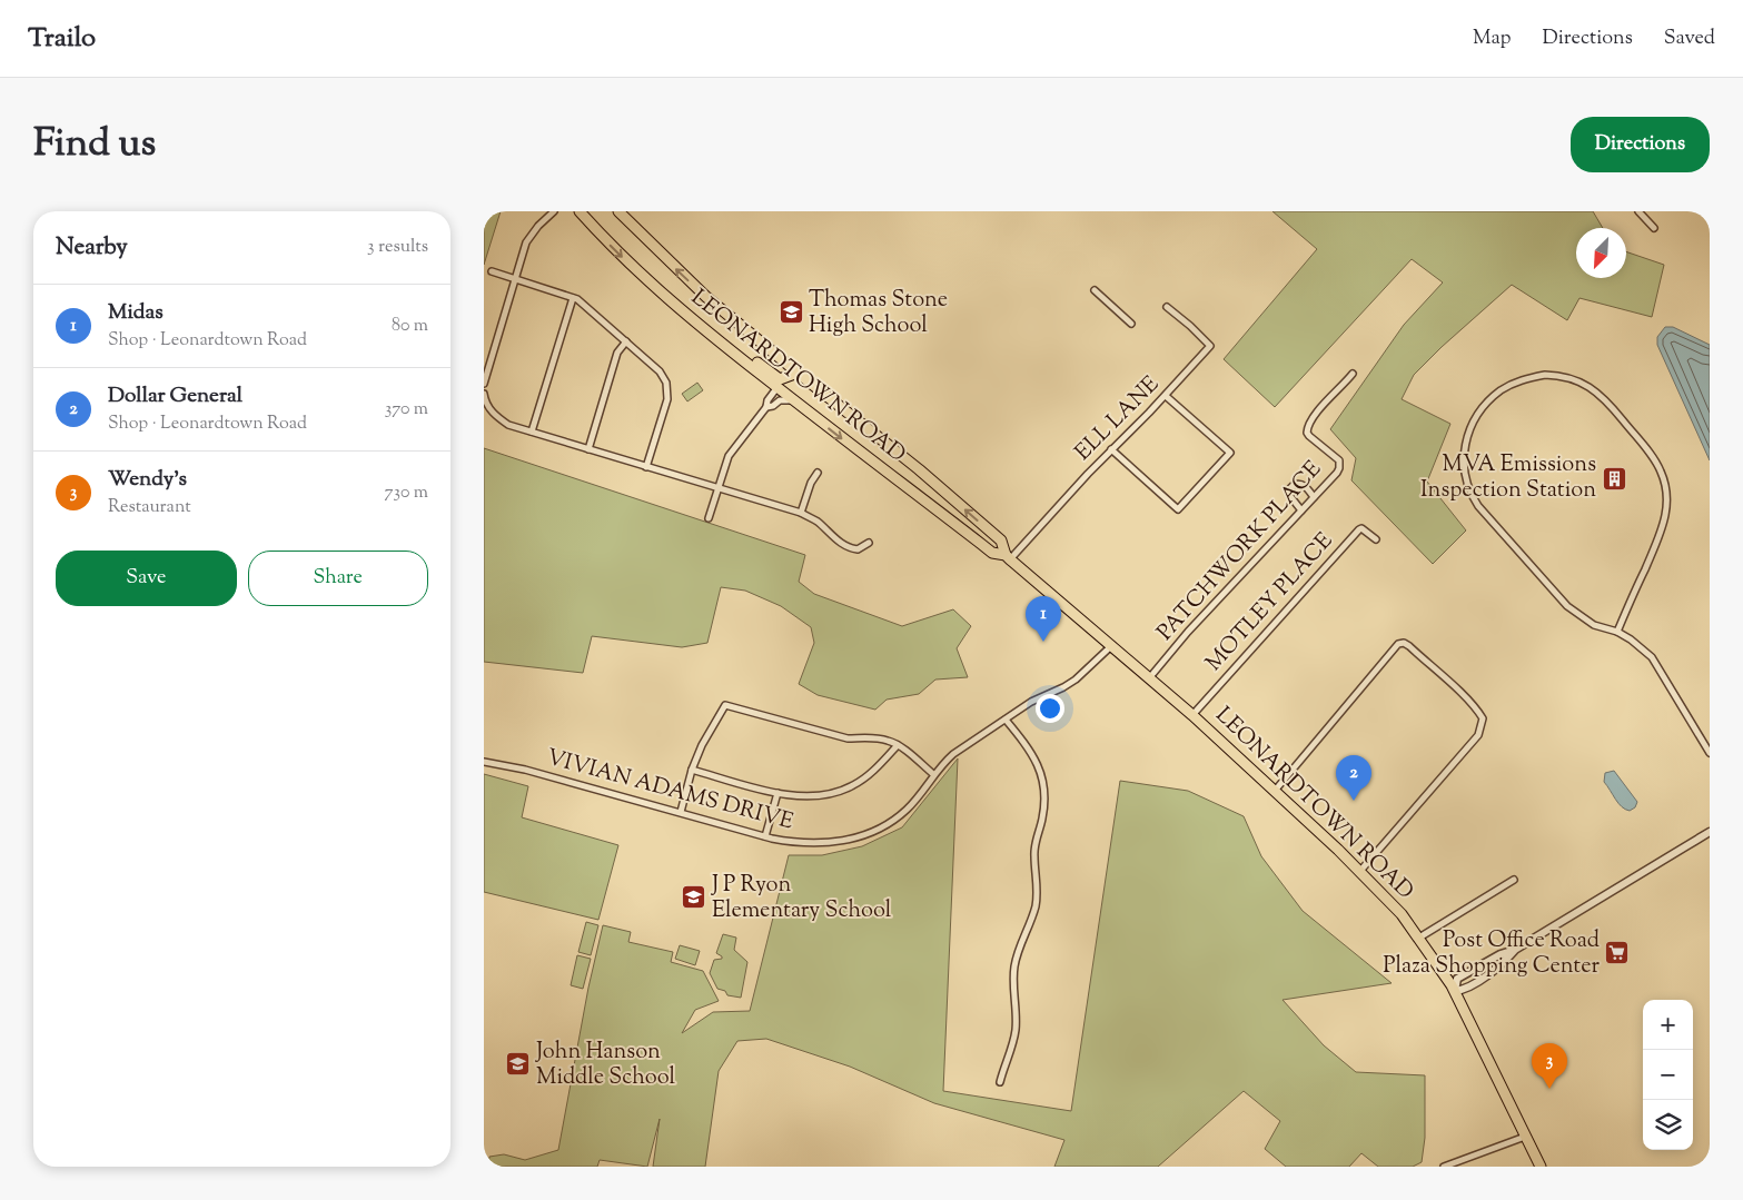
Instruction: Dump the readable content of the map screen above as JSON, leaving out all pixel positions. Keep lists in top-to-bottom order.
{
  "streets": {
    "highway": ["LEONARDTOWN ROAD"],
    "street": [
      "ELL LANE",
      "PATCHWORK PLACE",
      "MOTLEY PLACE",
      "VIVIAN ADAMS DRIVE"
    ]
  },
  "crossings": [
    ["LEONARDTOWN ROAD", "ELL LANE"],
    ["LEONARDTOWN ROAD", "PATCHWORK PLACE"],
    ["LEONARDTOWN ROAD", "MOTLEY PLACE"],
    ["LEONARDTOWN ROAD", "VIVIAN ADAMS DRIVE"]
  ],
  "places": {
    "school or university": ["Thomas Stone High School", "J P Ryon Elementary School", "John Hanson Middle School"],
    "building": ["MVA Emissions Inspection Station"],
    "supermarket": ["Post Office Road Plaza Shopping Center"]
  },
  "north": "bottom left",
  "page": {
    "header": "Trailo",
    "nav": ["Map", "Directions", "Saved"],
    "title": "Find us",
    "buttons": [
      "Directions",
      ["Save", "Share"]
    ],
    "heading": ["Nearby", "3 results"],
    "list": [
      {
        "mark": "1",
        "name": "Midas",
        "note": "Shop · Leonardtown Road",
        "value": "80 m"
      },
      {
        "mark": "2",
        "name": "Dollar General",
        "note": "Shop · Leonardtown Road",
        "value": "370 m"
      },
      {
        "mark": "3",
        "name": "Wendy's",
        "note": "Restaurant",
        "value": "730 m"
      }
    ],
    "pins": ["1", "2", "3"],
    "map_buttons": ["+", "−"]
  }
}
